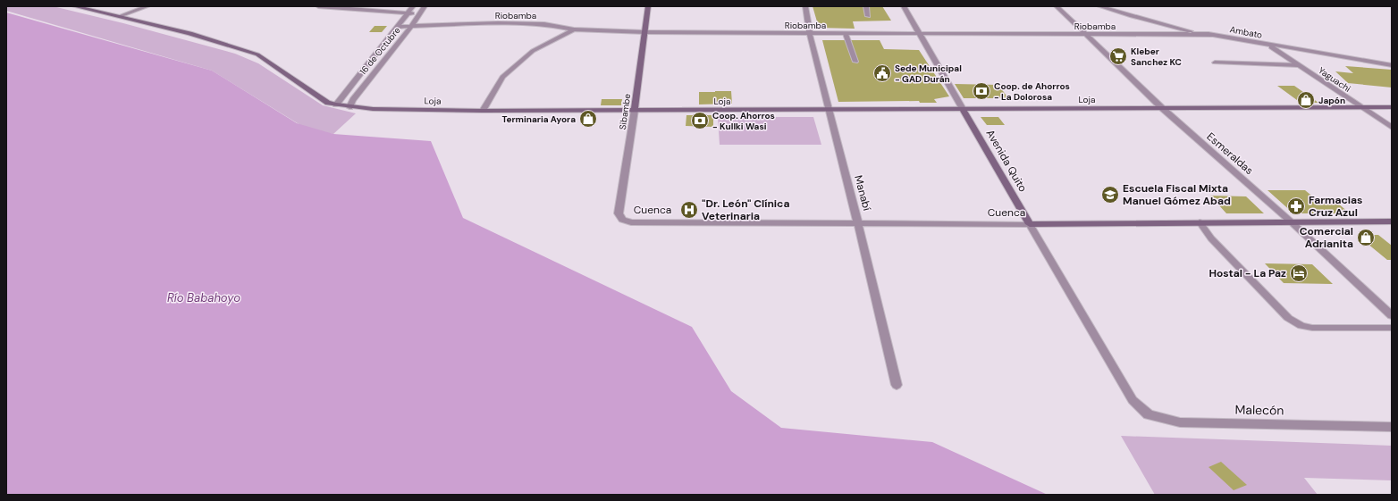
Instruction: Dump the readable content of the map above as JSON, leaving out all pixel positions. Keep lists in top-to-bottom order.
{
  "streets": {
    "street": [
      "Riobamba",
      "Ambato",
      "16 de Octubre",
      "Yaguachi",
      "Loja",
      "Sibambe",
      "Esmeraldas",
      "Avenida Quito",
      "Manabí",
      "Cuenca",
      "Malecón"
    ]
  },
  "crossings": [
    ["Riobamba", "Ambato"],
    ["Riobamba", "16 de Octubre"],
    ["Riobamba", "Sibambe"],
    ["Riobamba", "Esmeraldas"],
    ["Riobamba", "Avenida Quito"],
    ["Riobamba", "Manabí"],
    ["Ambato", "Yaguachi"],
    ["16 de Octubre", "Loja"],
    ["Yaguachi", "Loja"],
    ["Loja", "Sibambe"],
    ["Loja", "Esmeraldas"],
    ["Loja", "Avenida Quito"],
    ["Loja", "Manabí"],
    ["Sibambe", "Cuenca"],
    ["Esmeraldas", "Cuenca"],
    ["Avenida Quito", "Cuenca"],
    ["Avenida Quito", "Malecón"],
    ["Manabí", "Cuenca"]
  ],
  "water": ["Río Babahoyo"],
  "places": {
    "supermarket": ["Kleber Sanchez KC"],
    "public building": ["Sede Municipal - GAD Durán"],
    "bank": ["Coop. de Ahorros - La Dolorosa", "Coop. Ahorros - Kullki Wasi"],
    "shop": ["Japón", "Terminaria Ayora", "Comercial Adrianita"],
    "school or university": ["Escuela Fiscal Mixta Manuel Gómez Abad"],
    "pharmacy": ["Farmacias Cruz Azul"],
    "hospital": ["\"Dr. León\" Clínica Veterinaria"],
    "hotel": ["Hostal - La Paz"]
  }
}
